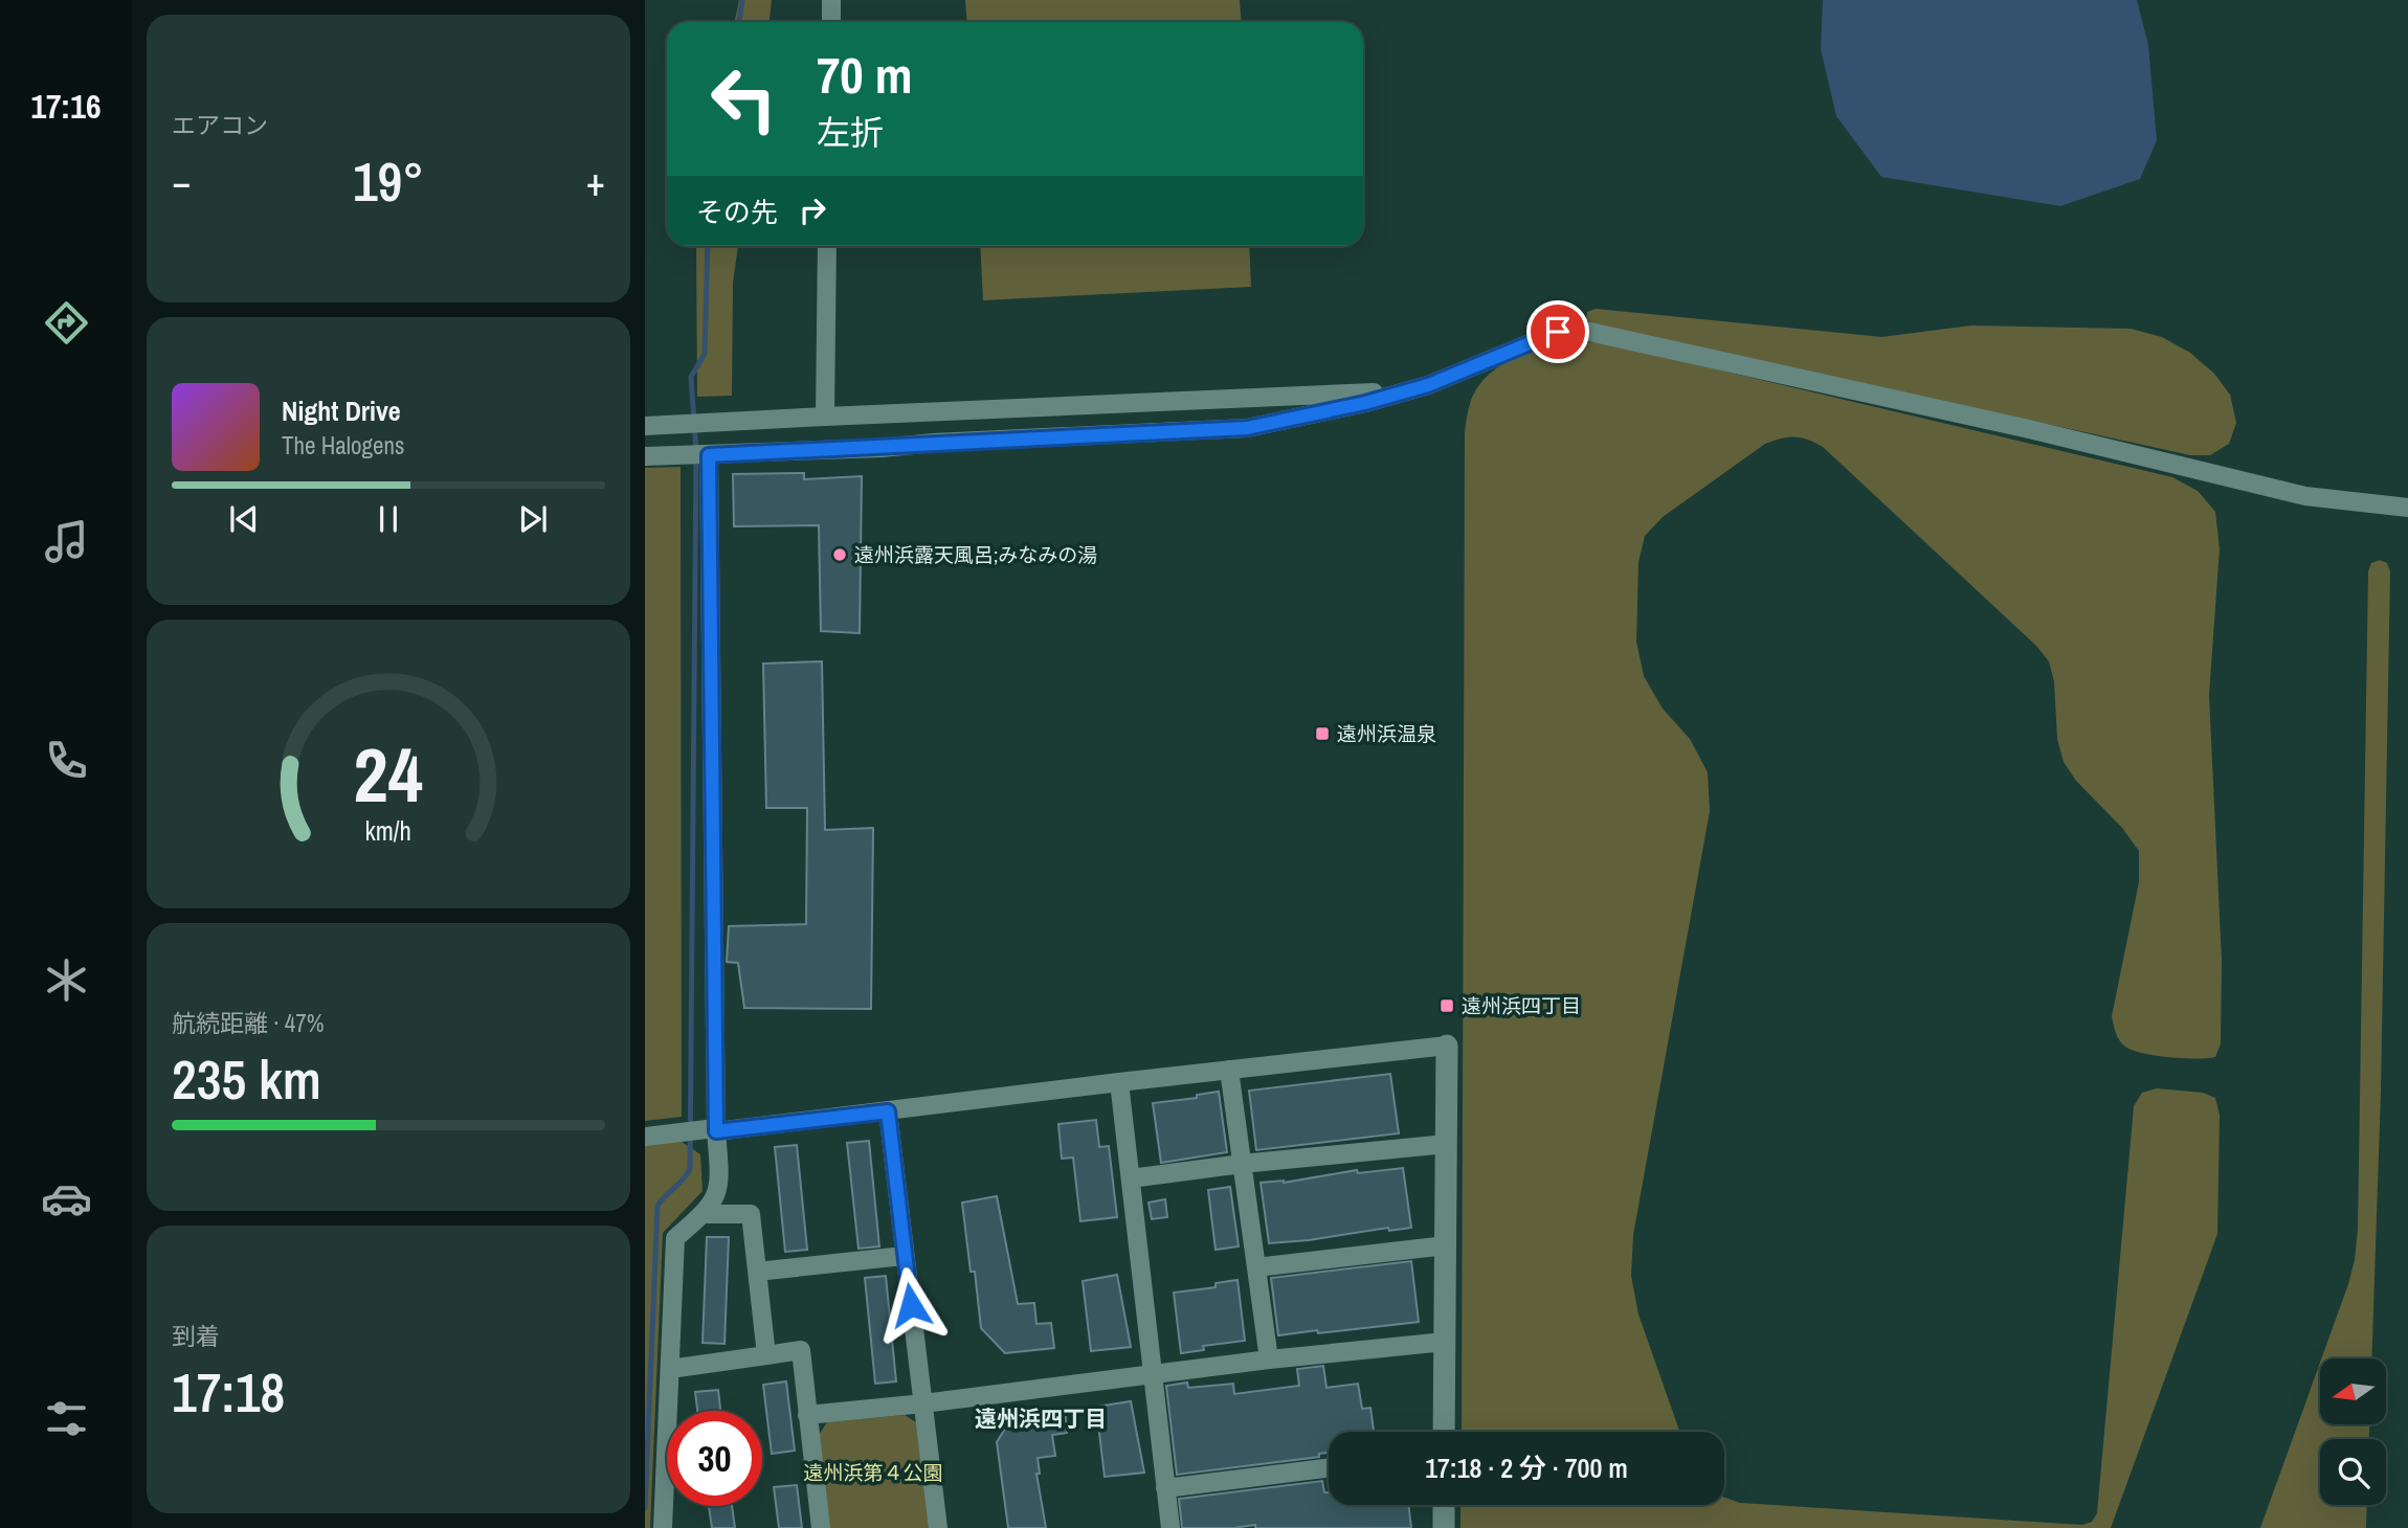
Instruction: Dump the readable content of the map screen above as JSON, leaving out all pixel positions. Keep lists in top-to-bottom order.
{
  "districts": ["遠州浜四丁目"],
  "parks": ["遠州浜第４公園"],
  "places": {
    "other": ["遠州浜露天風呂;みなみの湯"],
    "transit": ["遠州浜温泉", "遠州浜四丁目"]
  },
  "north": "left",
  "page": {
    "tabs": "17:16",
    "tile": [
      "エアコン",
      ["航続距離 · 47%", "235 km"],
      ["到着", "17:18"]
    ],
    "turn": ["70 m", "左折"],
    "heat": ["−", "19°", "+"],
    "then": "その先",
    "song": ["Night Drive", "The Halogens"],
    "limit": "30",
    "trip": "17:18 · 2 分 · 700 m",
    "gauge": ["24", "km/h"]
  }
}
